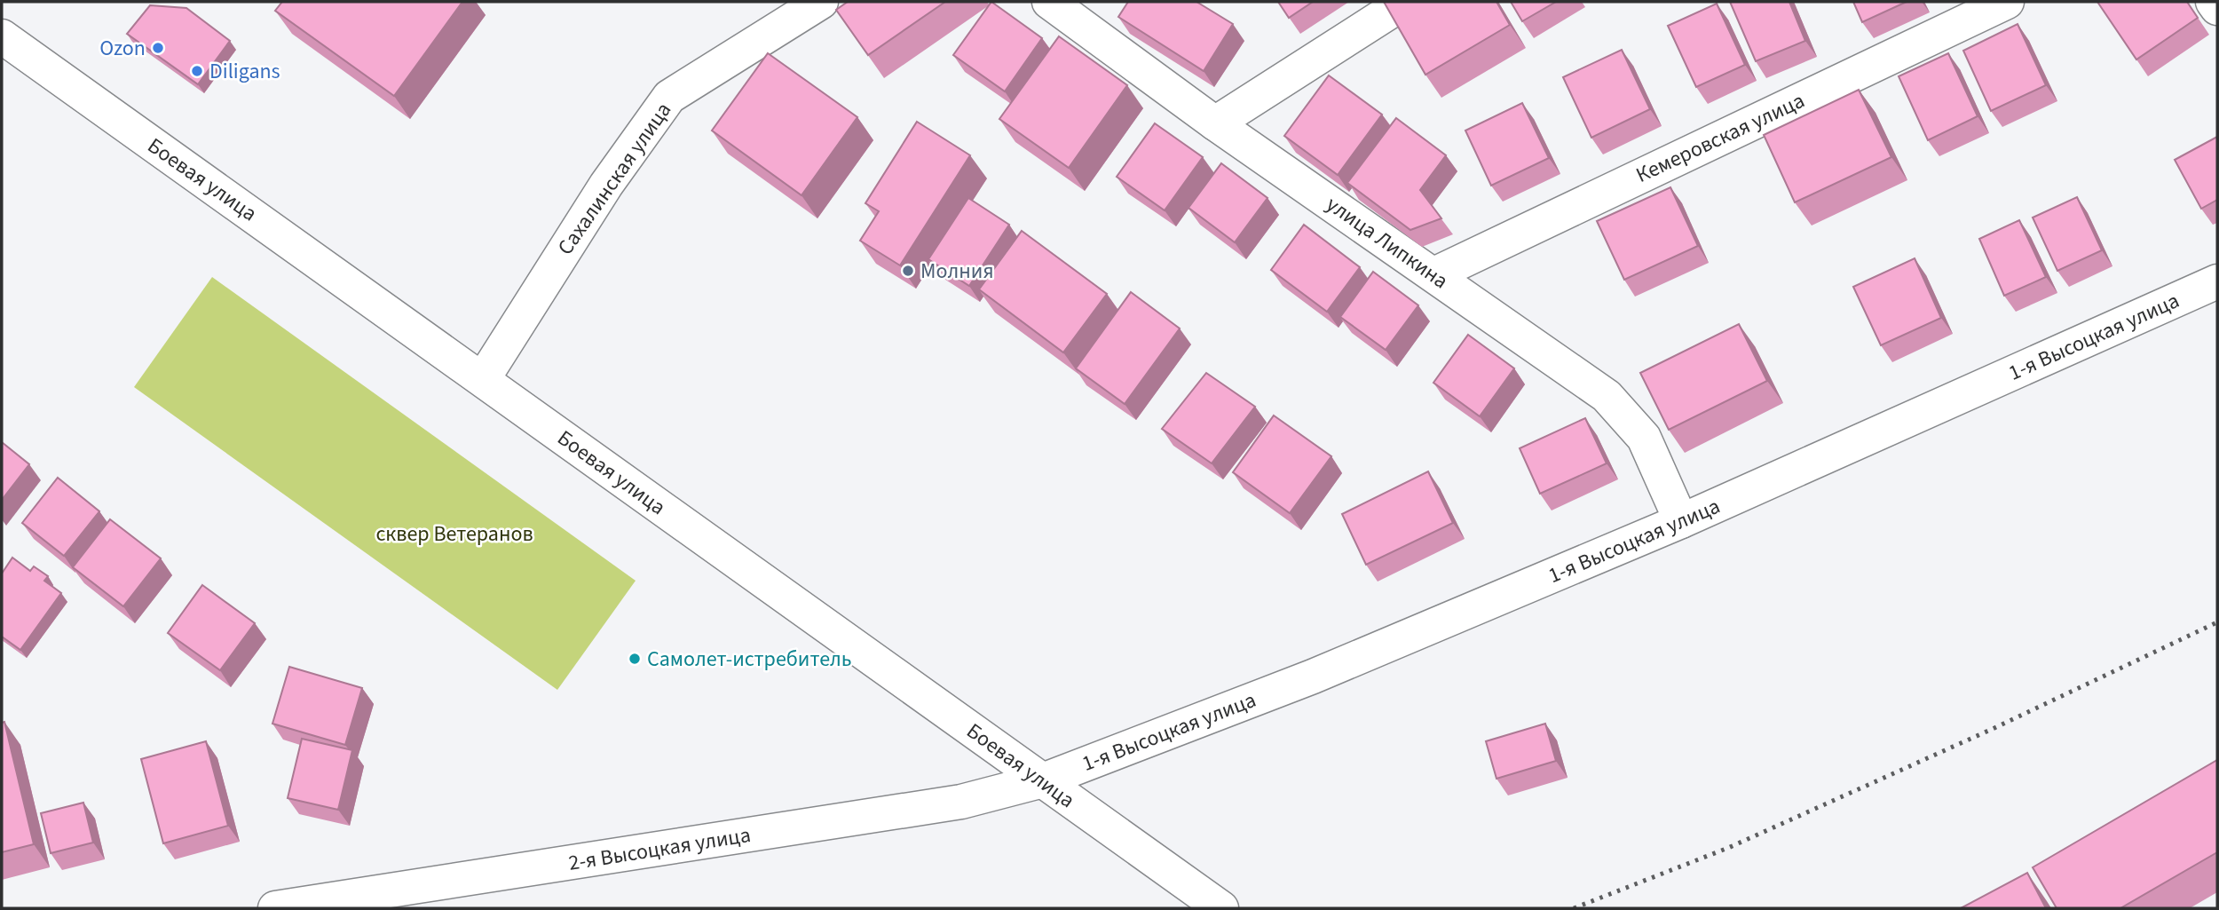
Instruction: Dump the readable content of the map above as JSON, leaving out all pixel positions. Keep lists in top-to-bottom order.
{
  "streets": {
    "street": [
      "Кемеровская улица",
      "Сахалинская улица",
      "Боевая улица",
      "улица Липкина",
      "1-я Высоцкая улица",
      "2-я Высоцкая улица"
    ]
  },
  "crossings": [
    ["Кемеровская улица", "улица Липкина"],
    ["Сахалинская улица", "Боевая улица"],
    ["Боевая улица", "1-я Высоцкая улица"],
    ["Боевая улица", "2-я Высоцкая улица"],
    ["улица Липкина", "1-я Высоцкая улица"],
    ["1-я Высоцкая улица", "2-я Высоцкая улица"]
  ],
  "parks": ["сквер Ветеранов"],
  "places": [
    "Ozon",
    "Diligans",
    "Молния",
    "Самолет-истребитель"
  ]
}
